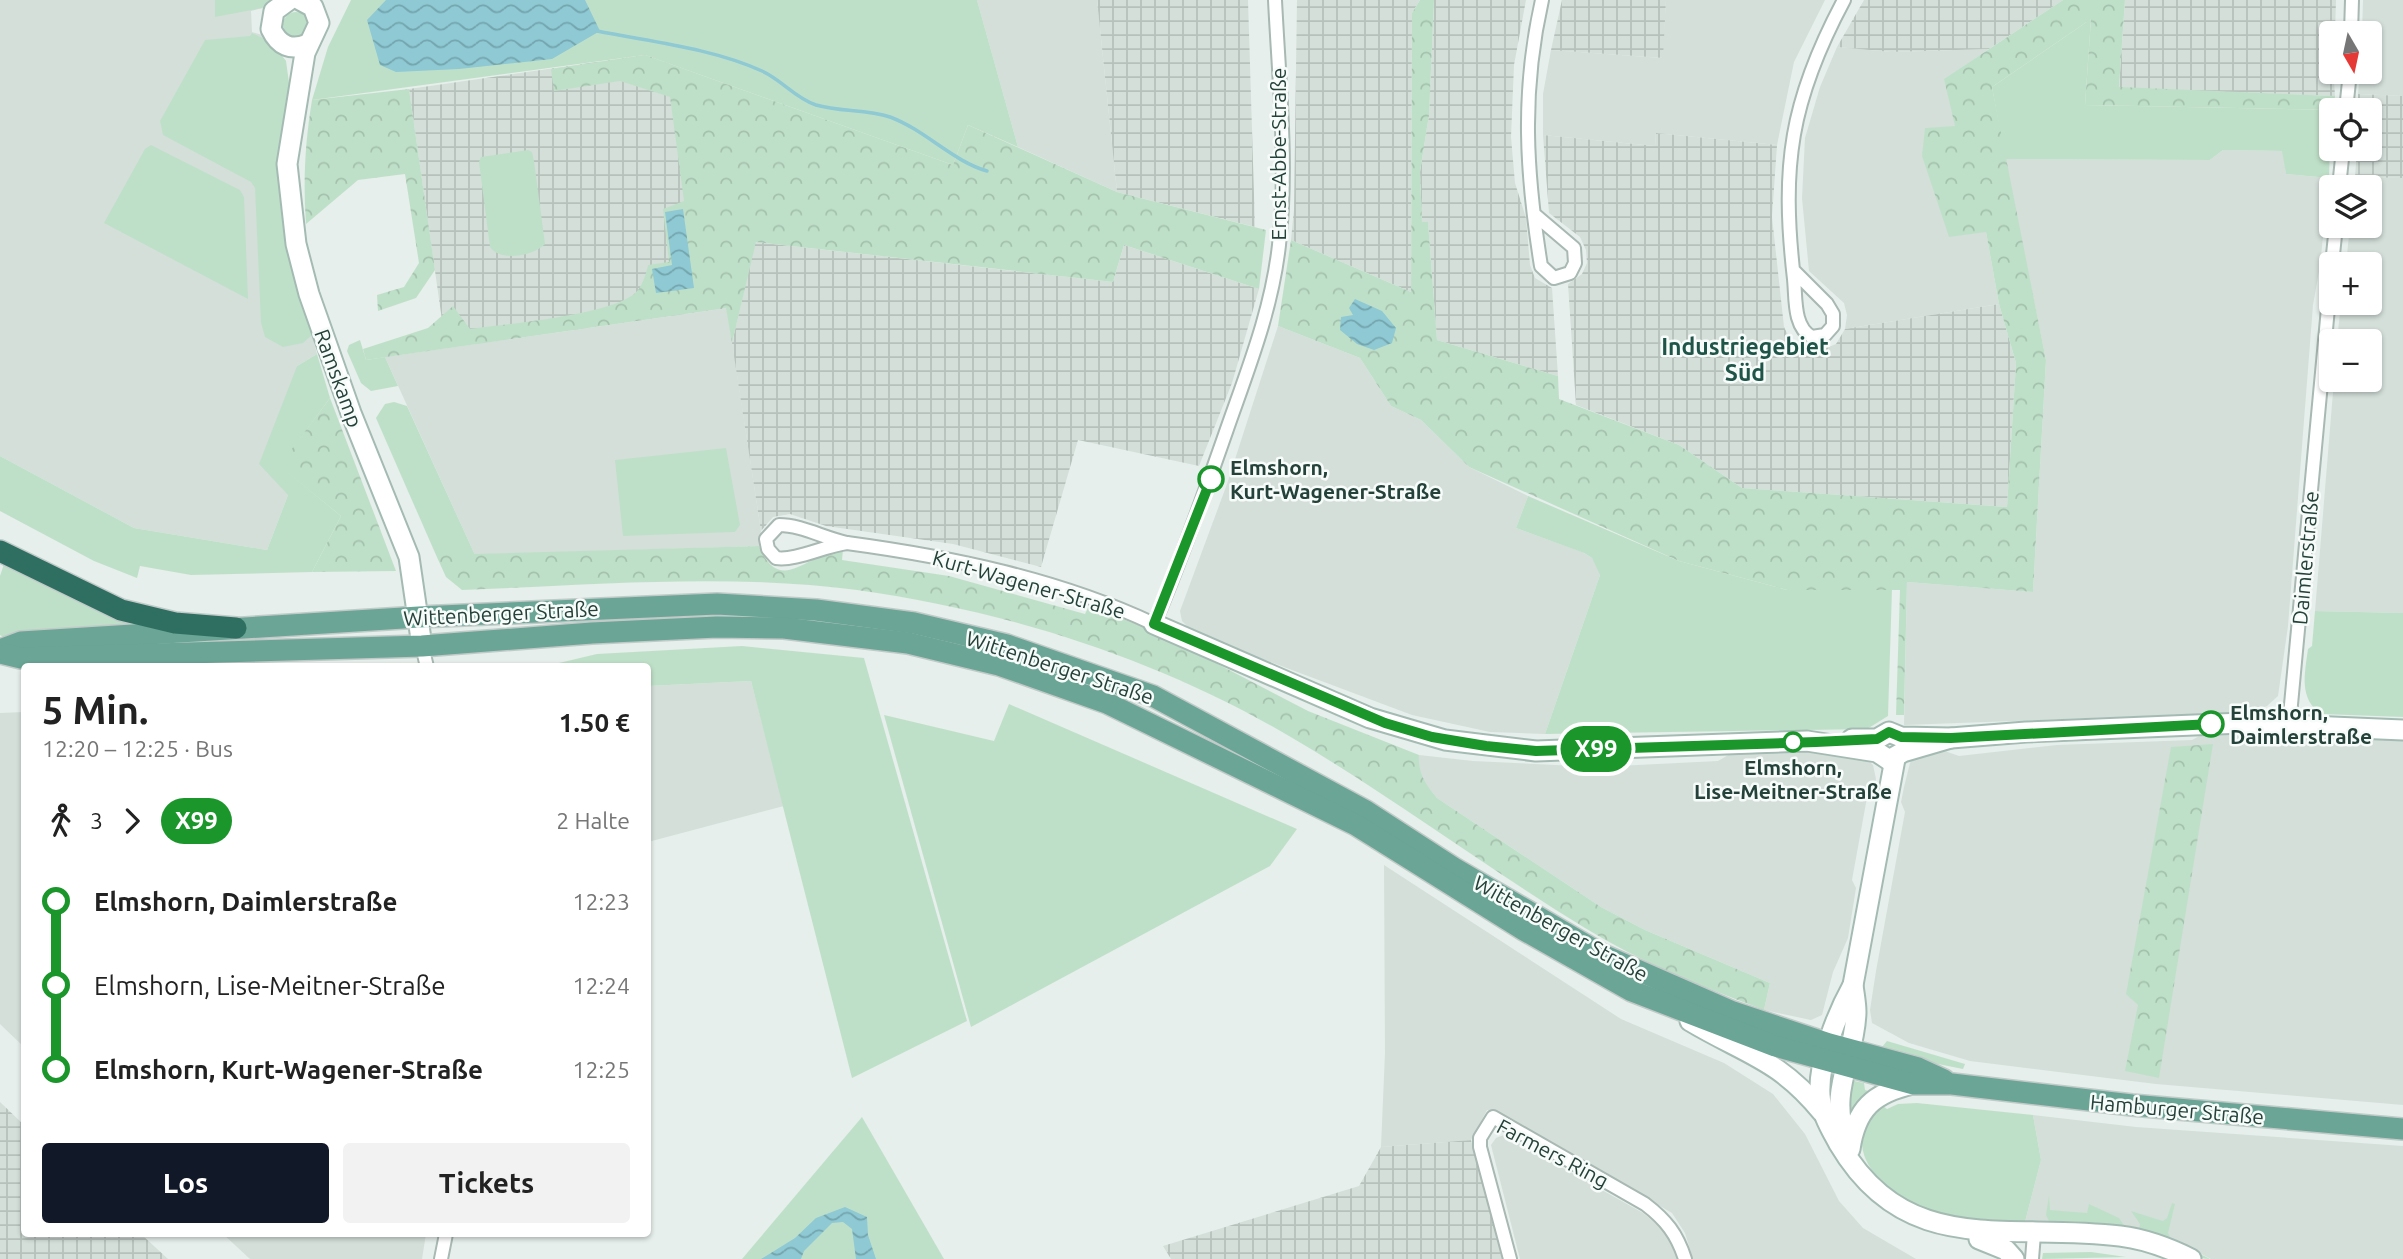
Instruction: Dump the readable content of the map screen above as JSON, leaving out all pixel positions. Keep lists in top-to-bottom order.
{
  "streets": {
    "main road": ["Wittenberger Straße", "Hamburger Straße"],
    "street": [
      "Ernst-Abbe-Straße",
      "Ramskamp",
      "Daimlerstraße",
      "Kurt-Wagener-Straße",
      "Farmers Ring"
    ]
  },
  "crossings": [
    ["Ernst-Abbe-Straße", "Kurt-Wagener-Straße"],
    ["Ramskamp", "Wittenberger Straße"],
    ["Daimlerstraße", "Kurt-Wagener-Straße"],
    ["Wittenberger Straße", "Hamburger Straße"]
  ],
  "districts": ["Industriegebiet Süd"],
  "places": ["Elmshorn, Kurt-Wagener-Straße", "Elmshorn, Daimlerstraße", "Elmshorn, Lise-Meitner-Straße"],
  "lines": ["bus line X99"],
  "north": "bottom",
  "page": {
    "on_map": "X99",
    "map_buttons": ["+", "−"],
    "heading": ["5 Min.", "12:20 – 12:25 · Bus", "1.50 €"],
    "legs": ["3", "X99", "2 Halte"],
    "list": [
      {
        "name": "Elmshorn, Daimlerstraße",
        "value": "12:23"
      },
      {
        "name": "Elmshorn, Lise-Meitner-Straße",
        "value": "12:24"
      },
      {
        "name": "Elmshorn, Kurt-Wagener-Straße",
        "value": "12:25"
      }
    ],
    "buttons": ["Los", "Tickets"]
  }
}
